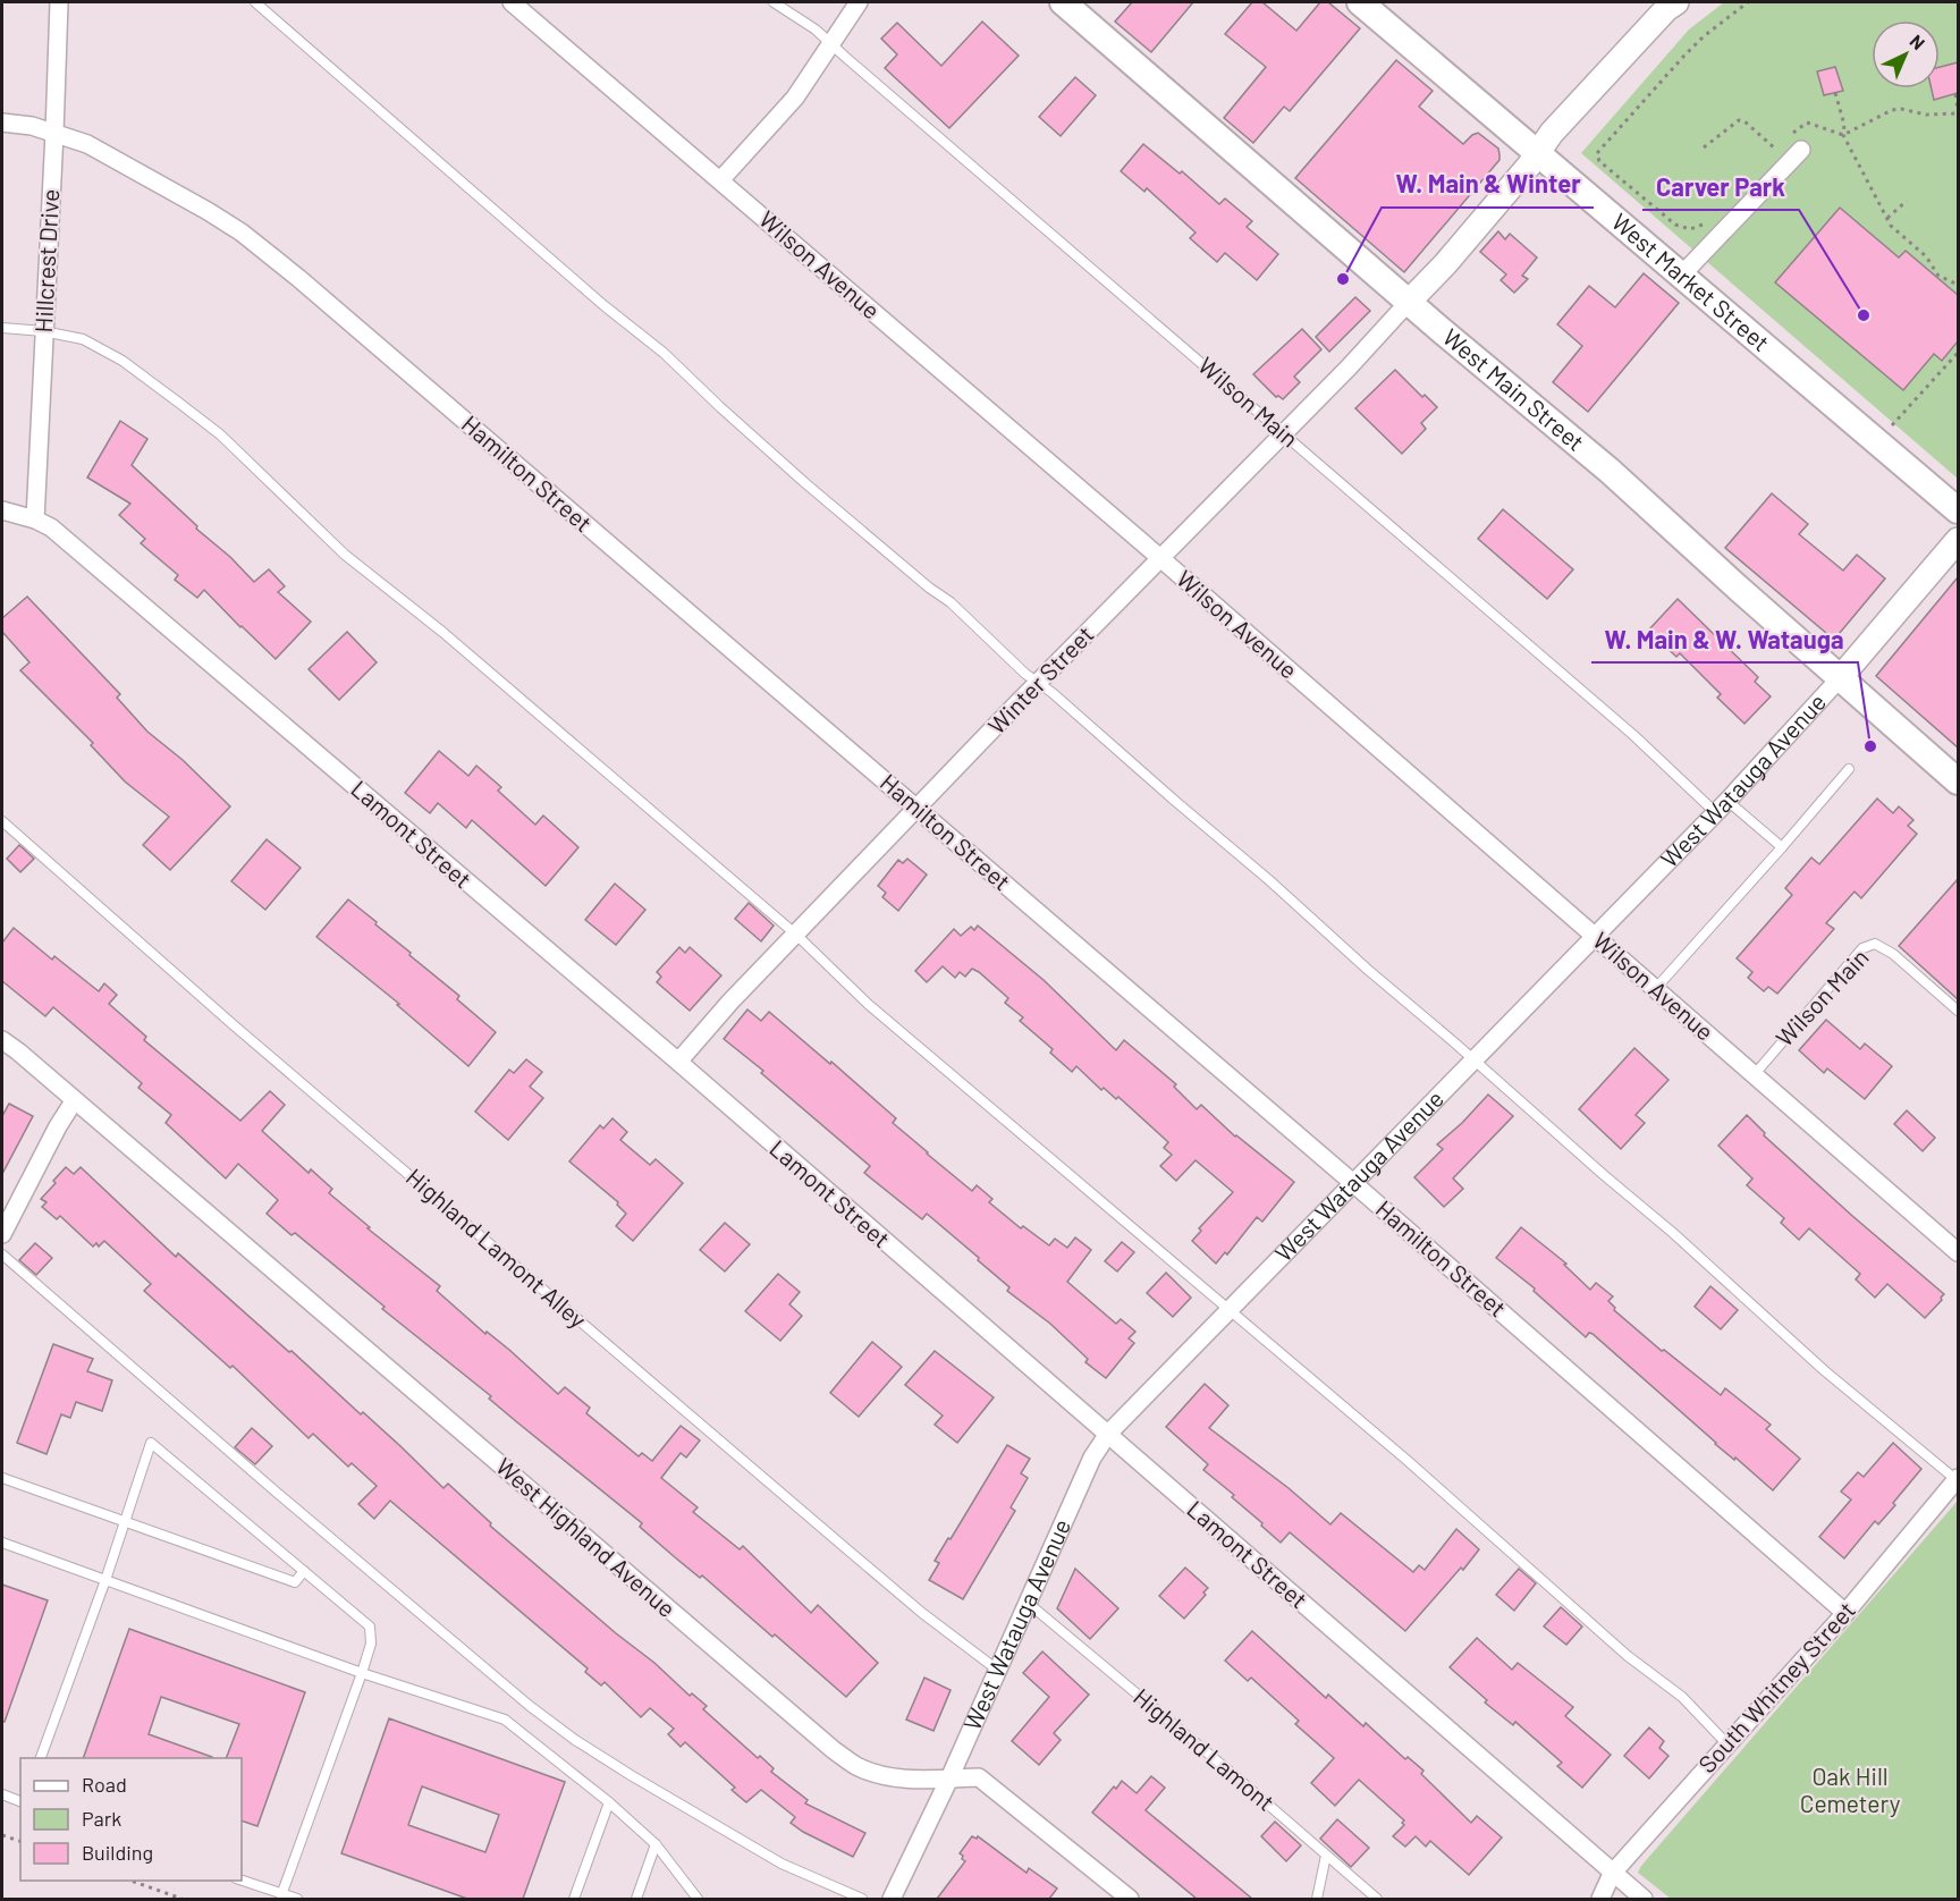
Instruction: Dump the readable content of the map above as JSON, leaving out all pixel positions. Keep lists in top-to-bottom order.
{
  "streets": {
    "main road": ["West Market Street", "West Main Street", "West Watauga Avenue"],
    "street": [
      "Hillcrest Drive",
      "Wilson Avenue",
      "Hamilton Street",
      "Winter Street",
      "Lamont Street",
      "West Highland Avenue",
      "South Whitney Street"
    ],
    "lane": ["Wilson Main", "Highland Lamont Alley", "Highland Lamont"]
  },
  "crossings": [
    ["Hillcrest Drive", "Hamilton Street"],
    ["Hillcrest Drive", "Lamont Street"],
    ["Wilson Avenue", "Wilson Main"],
    ["Wilson Avenue", "Winter Street"],
    ["Wilson Avenue", "West Watauga Avenue"],
    ["West Main Street", "Winter Street"],
    ["West Main Street", "West Watauga Avenue"],
    ["Wilson Main", "Winter Street"],
    ["Wilson Main", "West Watauga Avenue"],
    ["Hamilton Street", "Winter Street"],
    ["Hamilton Street", "West Watauga Avenue"],
    ["Hamilton Street", "South Whitney Street"],
    ["Winter Street", "Lamont Street"],
    ["West Watauga Avenue", "Lamont Street"],
    ["West Watauga Avenue", "Highland Lamont Alley"],
    ["West Watauga Avenue", "West Highland Avenue"],
    ["West Watauga Avenue", "Highland Lamont"],
    ["Lamont Street", "South Whitney Street"]
  ],
  "parks": ["Oak Hill Cemetery"],
  "places": ["W. Main & Winter", "Carver Park", "W. Main & W. Watauga"],
  "legend": ["Road", "Park", "Building"],
  "north": "top right"
}
